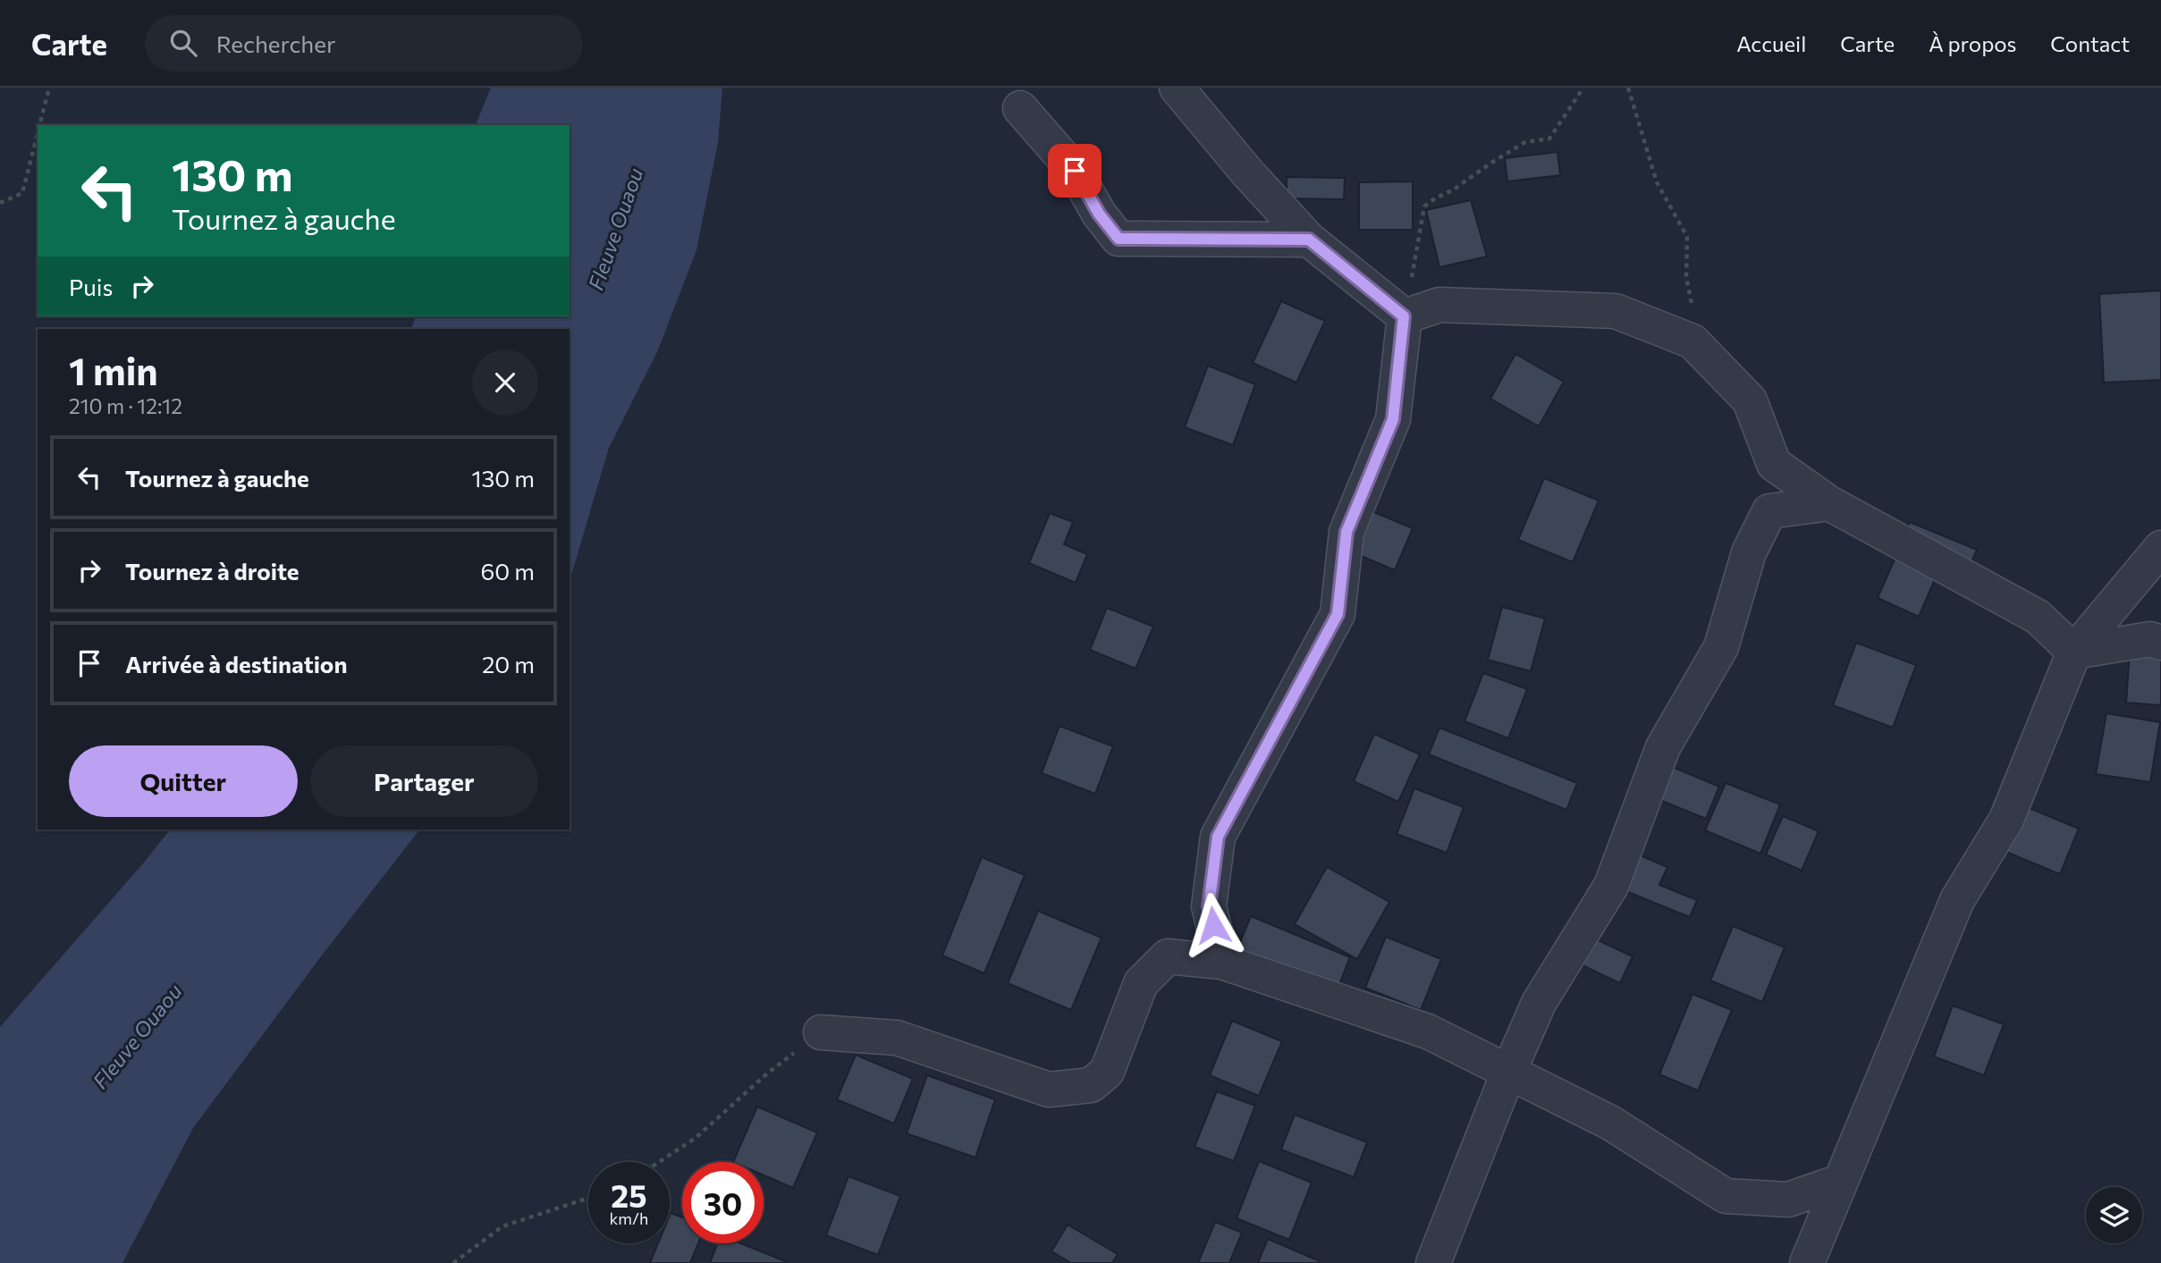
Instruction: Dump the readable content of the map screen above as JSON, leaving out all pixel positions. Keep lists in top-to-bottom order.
{
  "water": ["Fleuve Ouaou"],
  "page": {
    "header": "Carte",
    "search": "Rechercher",
    "nav": [
      "Accueil",
      "Carte",
      "À propos",
      "Contact"
    ],
    "turn": ["130 m", "Tournez à gauche"],
    "then": "Puis",
    "heading": ["1 min", "210 m · 12:12"],
    "list": [
      {
        "name": "Tournez à gauche",
        "value": "130 m"
      },
      {
        "name": "Tournez à droite",
        "value": "60 m"
      },
      {
        "name": "Arrivée à destination",
        "value": "20 m"
      }
    ],
    "buttons": ["Quitter", "Partager"],
    "speed": "25 km/h",
    "limit": "30"
  }
}
